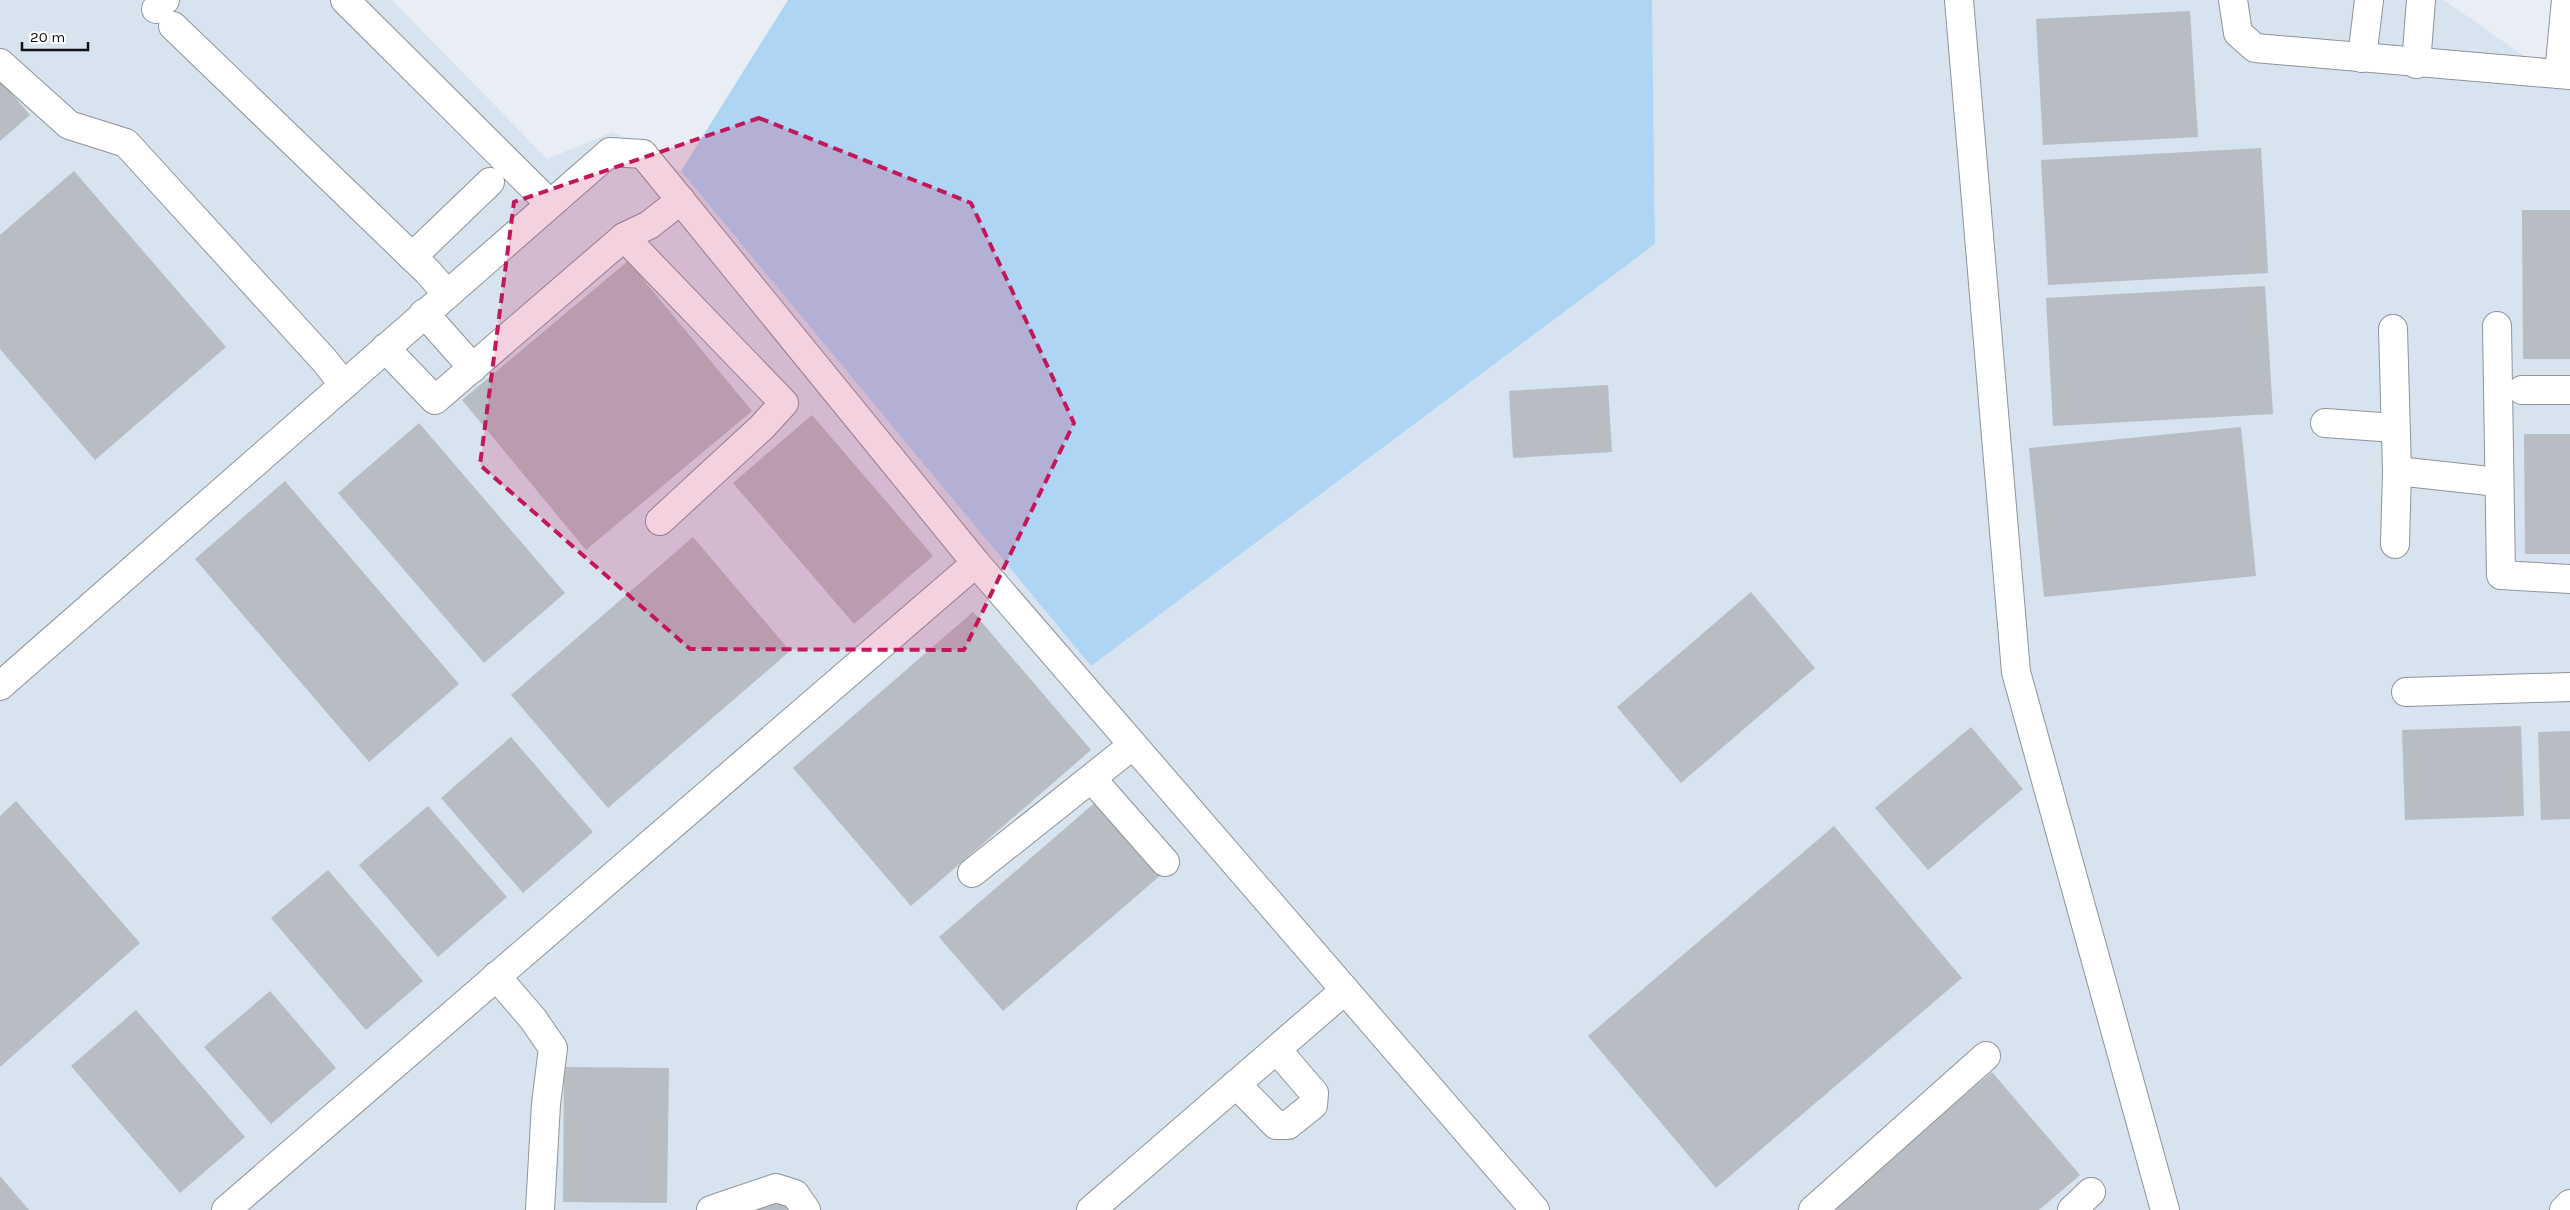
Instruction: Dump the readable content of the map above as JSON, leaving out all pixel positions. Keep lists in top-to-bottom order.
{
  "scale_bar": "20 m"
}
